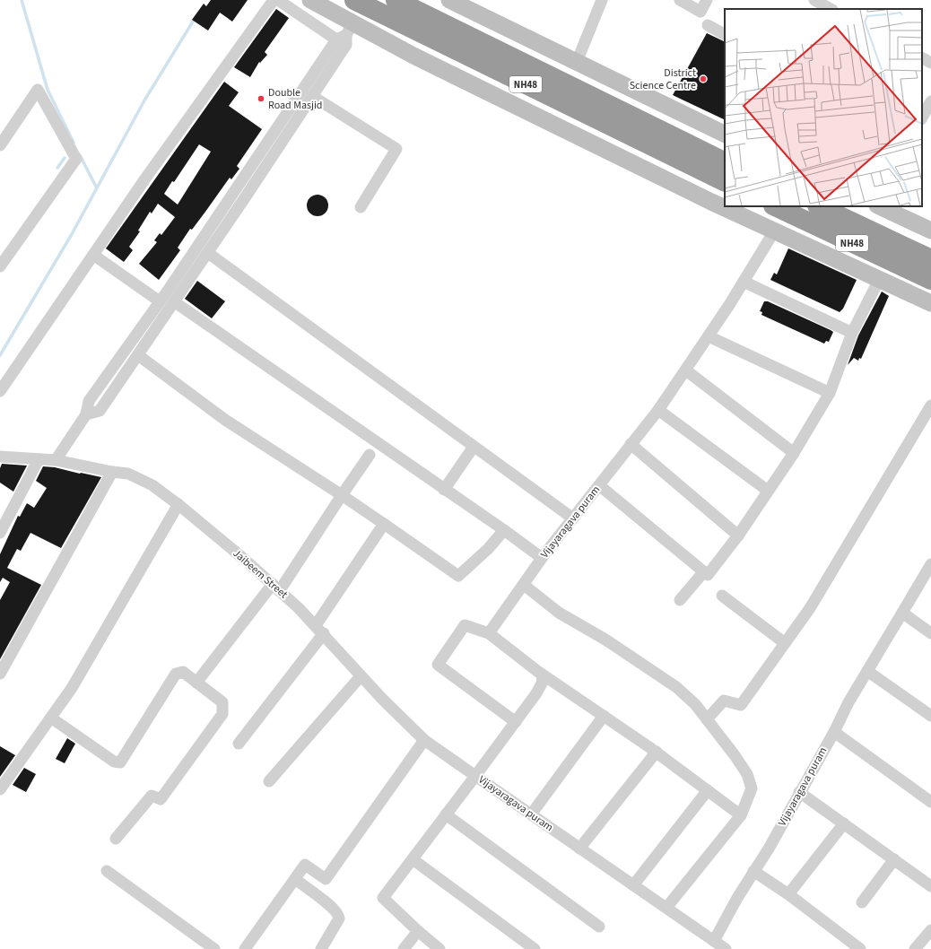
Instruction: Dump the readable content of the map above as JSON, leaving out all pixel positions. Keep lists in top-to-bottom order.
{
  "streets": {
    "highway": ["NH48"],
    "street": ["Vijayaragava puram", "Jaibeem Street"]
  },
  "crossings": [
    ["Vijayaragava puram", "Jaibeem Street"]
  ],
  "places": ["District Science Centre", "Double Road Masjid"]
}
